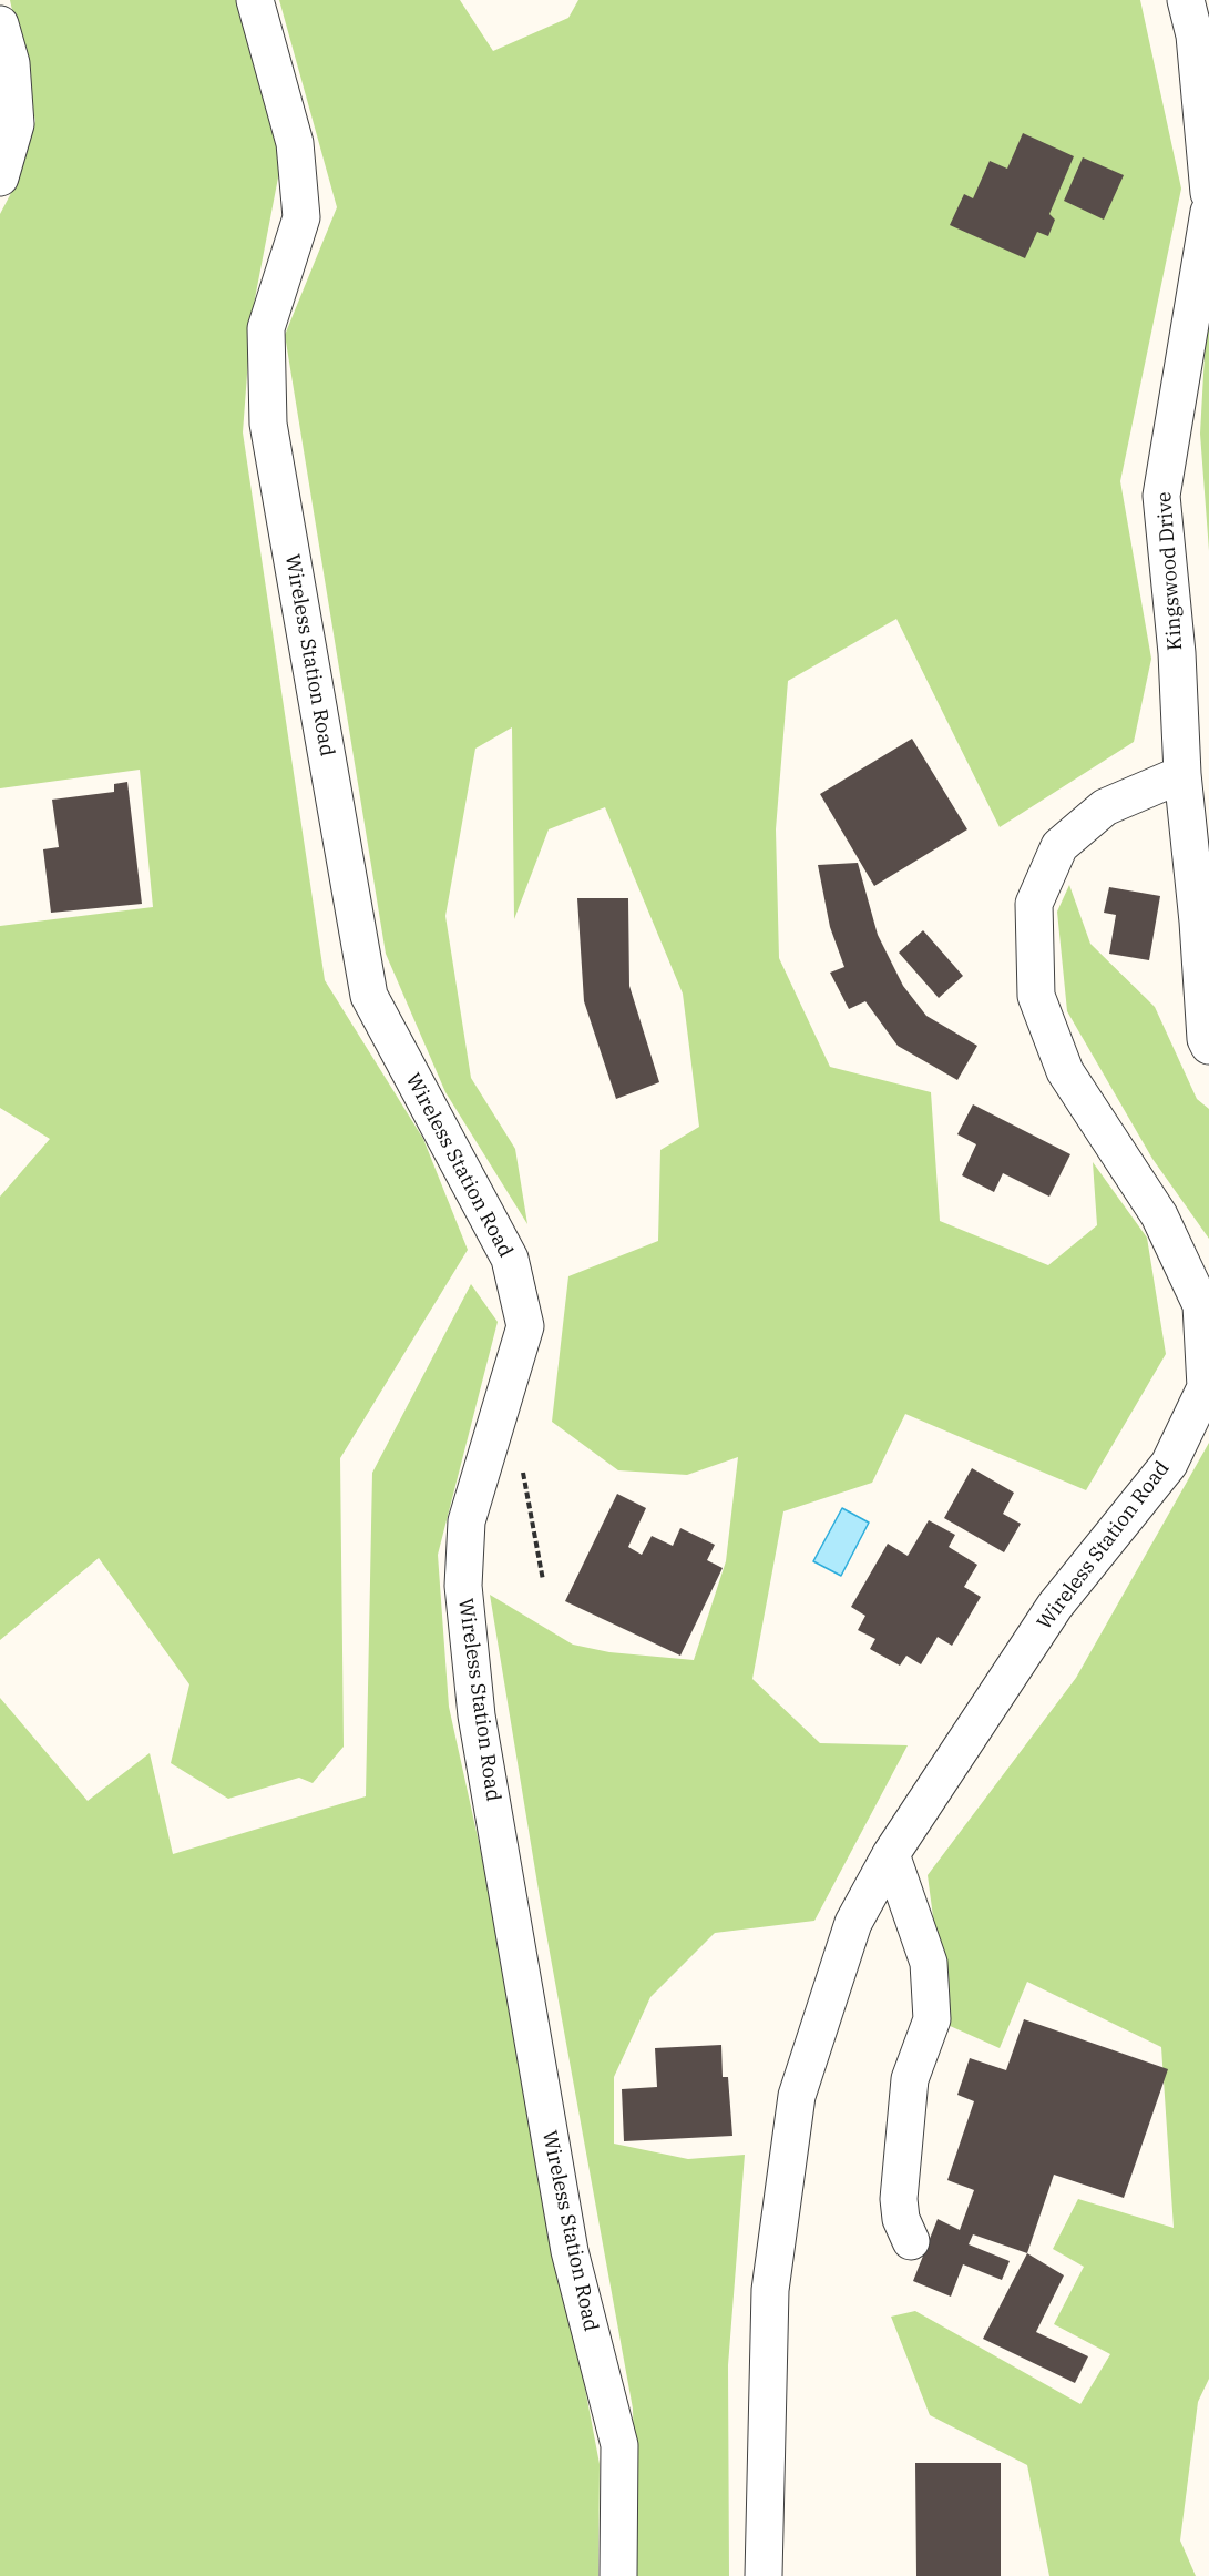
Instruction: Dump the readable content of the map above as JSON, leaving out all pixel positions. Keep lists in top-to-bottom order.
{
  "streets": {
    "street": ["Kingswood Drive", "Wireless Station Road"]
  },
  "crossings": [
    ["Kingswood Drive", "Wireless Station Road"]
  ]
}
